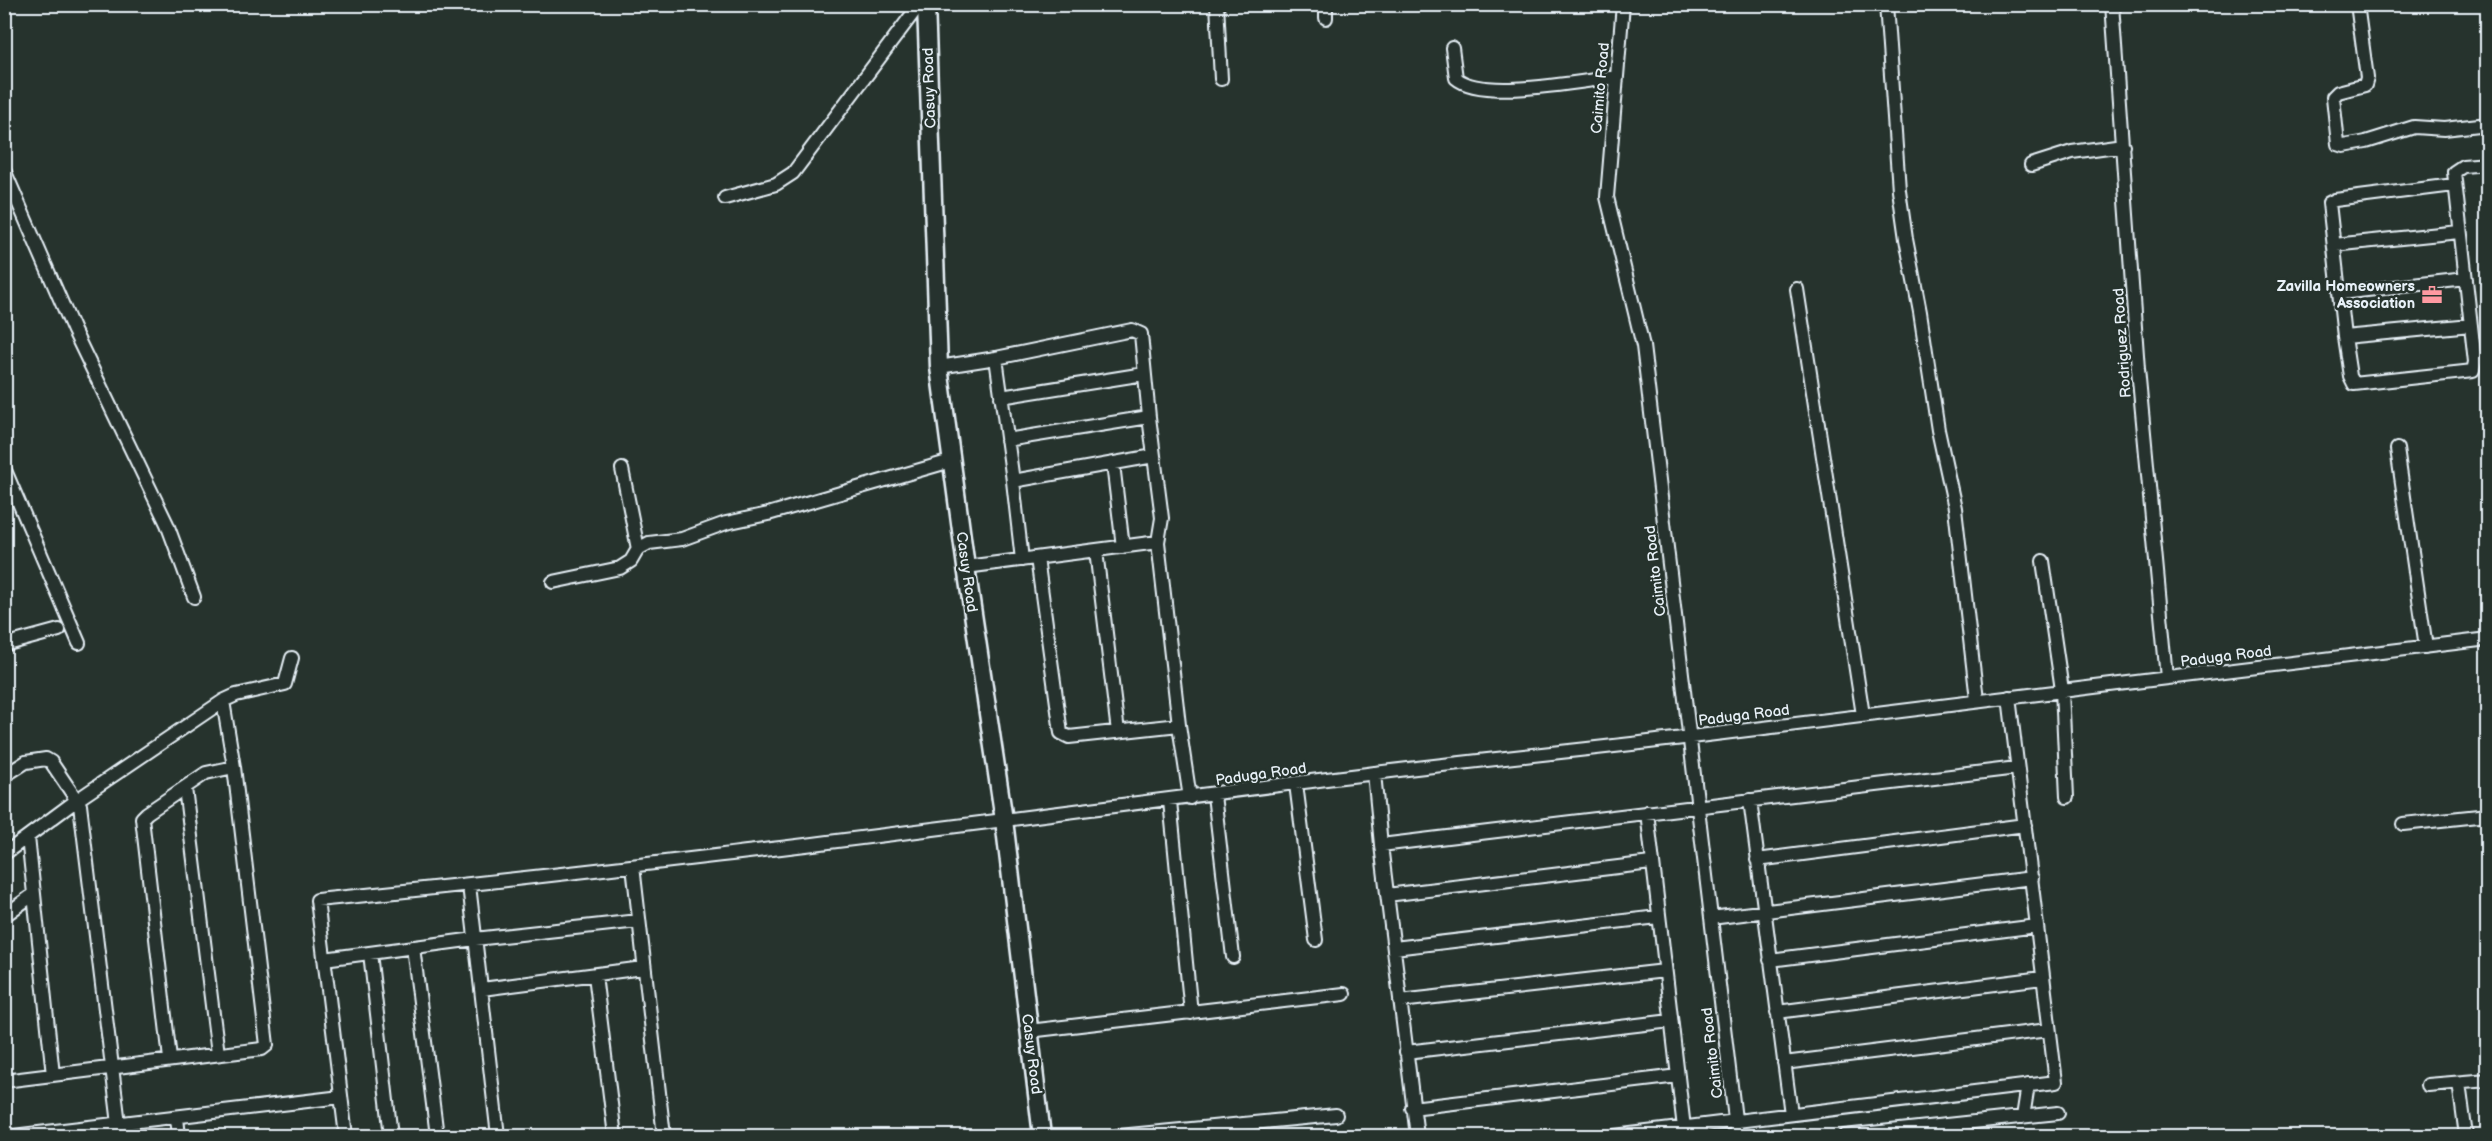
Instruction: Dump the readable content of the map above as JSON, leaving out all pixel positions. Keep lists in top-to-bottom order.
{
  "streets": {
    "street": [
      "Casuy Road",
      "Caimito Road",
      "Rodriguez Road",
      "Paduga Road"
    ]
  },
  "crossings": [
    ["Casuy Road", "Paduga Road"],
    ["Caimito Road", "Paduga Road"],
    ["Rodriguez Road", "Paduga Road"]
  ],
  "places": {
    "office": ["Zavilla Homeowners Association"]
  }
}
